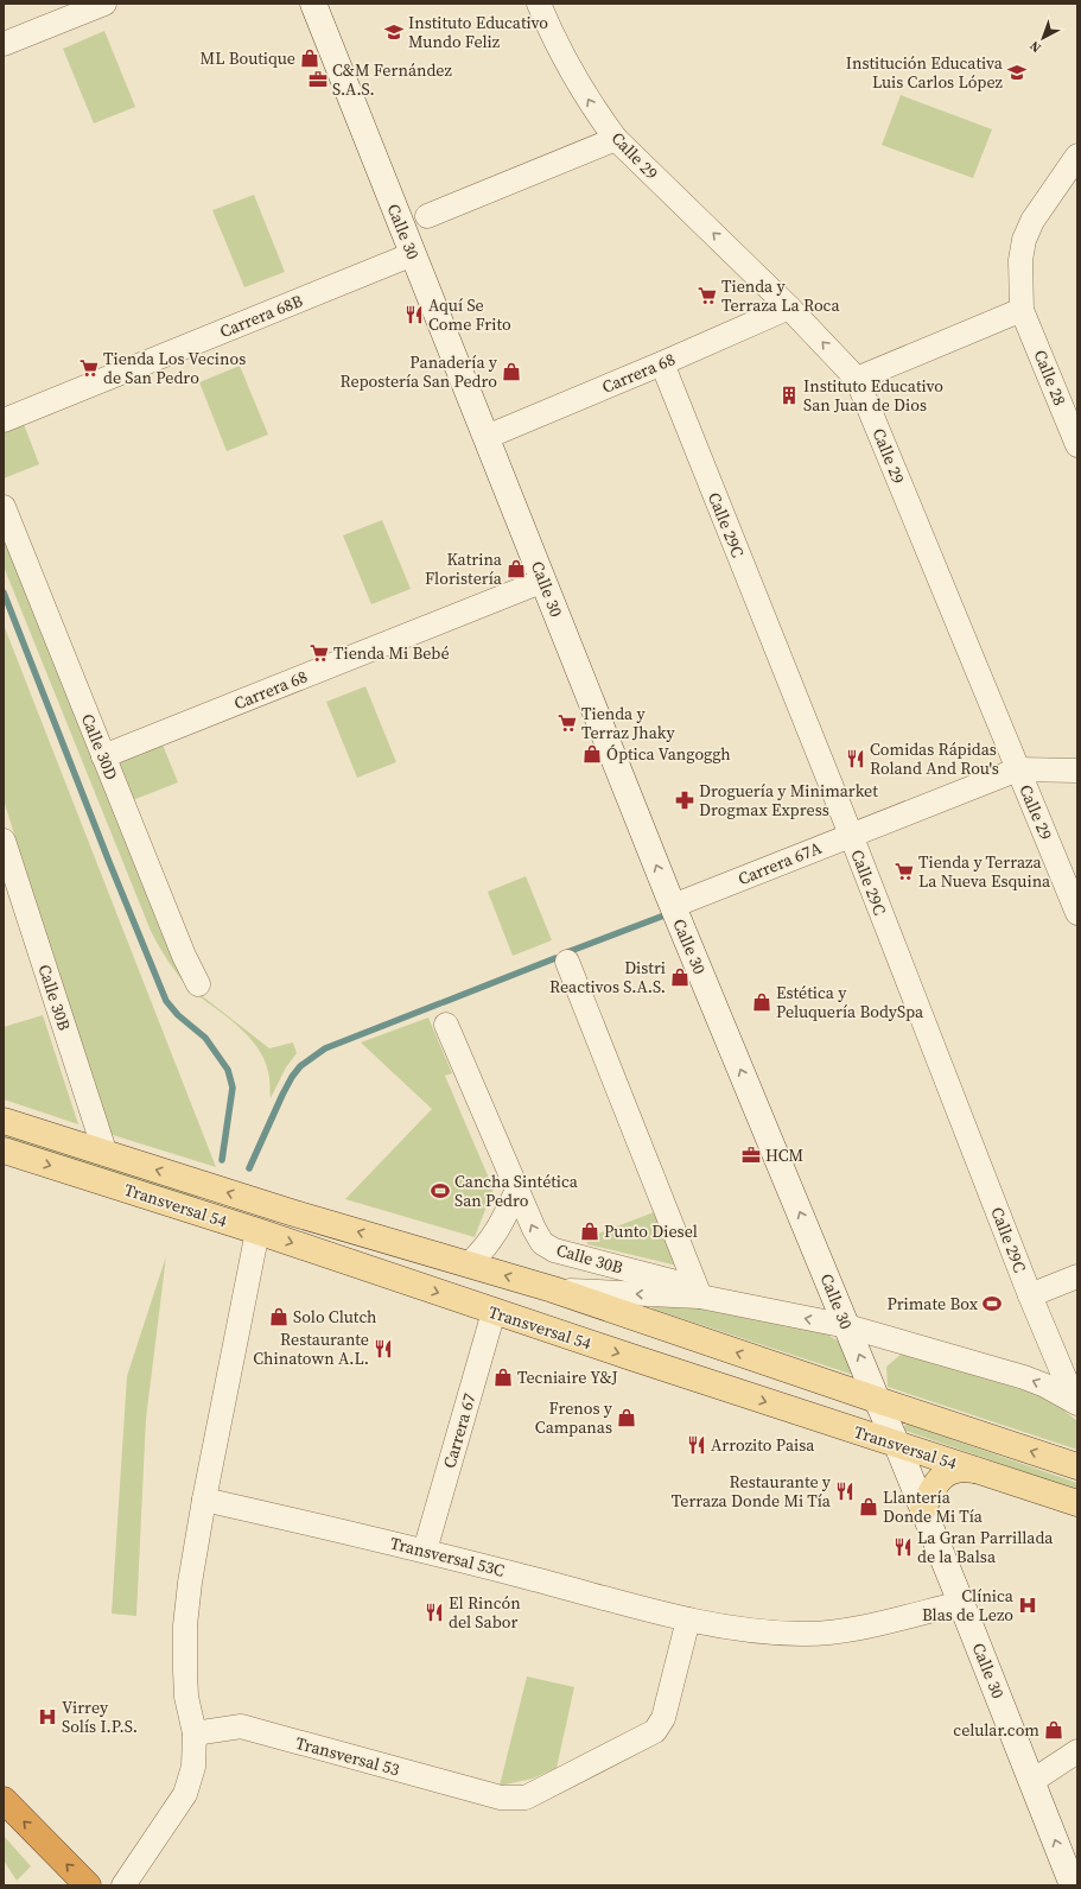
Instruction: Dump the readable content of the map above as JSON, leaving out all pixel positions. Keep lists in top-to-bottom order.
{
  "streets": {
    "main road": ["Transversal 54"],
    "street": [
      "Calle 29",
      "Calle 30",
      "Carrera 68B",
      "Carrera 68",
      "Calle 28",
      "Calle 29C",
      "Calle 30D",
      "Carrera 67A",
      "Calle 30B",
      "Carrera 67",
      "Transversal 53C",
      "Transversal 53"
    ]
  },
  "crossings": [
    ["Calle 29", "Carrera 68"],
    ["Calle 29", "Carrera 67A"],
    ["Calle 30", "Carrera 68B"],
    ["Calle 30", "Carrera 68"],
    ["Calle 30", "Carrera 67A"],
    ["Calle 30", "Transversal 54"],
    ["Calle 30", "Transversal 53C"],
    ["Carrera 68", "Calle 29C"],
    ["Carrera 68", "Calle 30D"],
    ["Calle 29C", "Carrera 67A"],
    ["Calle 29C", "Transversal 54"],
    ["Calle 30B", "Transversal 54"],
    ["Transversal 54", "Carrera 67"],
    ["Carrera 67", "Transversal 53C"],
    ["Transversal 53C", "Transversal 53"]
  ],
  "one_way": ["Calle 29"],
  "places": {
    "school or university": ["Instituto Educativo Mundo Feliz", "Institución Educativa Luis Carlos López"],
    "shop": [
      "ML Boutique",
      "Panadería y Repostería San Pedro",
      "Katrina Floristería",
      "Óptica Vangoggh",
      "Distri Reactivos S.A.S.",
      "Estética y Peluquería BodySpa",
      "Punto Diesel",
      "Solo Clutch",
      "Tecniaire Y&J",
      "Frenos y Campanas",
      "Llantería Donde Mi Tía",
      "celular.com"
    ],
    "office": ["C&M Fernández S.A.S.", "HCM"],
    "supermarket": [
      "Tienda y Terraza La Roca",
      "Tienda Los Vecinos de San Pedro",
      "Tienda Mi Bebé",
      "Tienda y Terraz Jhaky",
      "Tienda y Terraza La Nueva Esquina"
    ],
    "restaurant": [
      "Aquí Se Come Frito",
      "Comidas Rápidas Roland And Rou's",
      "Restaurante Chinatown A.L.",
      "Arrozito Paisa",
      "Restaurante y Terraza Donde Mi Tía",
      "La Gran Parrillada de la Balsa",
      "El Rincón del Sabor"
    ],
    "building": ["Instituto Educativo San Juan de Dios"],
    "pharmacy": ["Droguería y Minimarket Drogmax Express"],
    "sports": ["Cancha Sintética San Pedro", "Primate Box"],
    "hospital": ["Clínica Blas de Lezo", "Virrey Solís I.P.S."]
  },
  "north": "bottom left"
}
